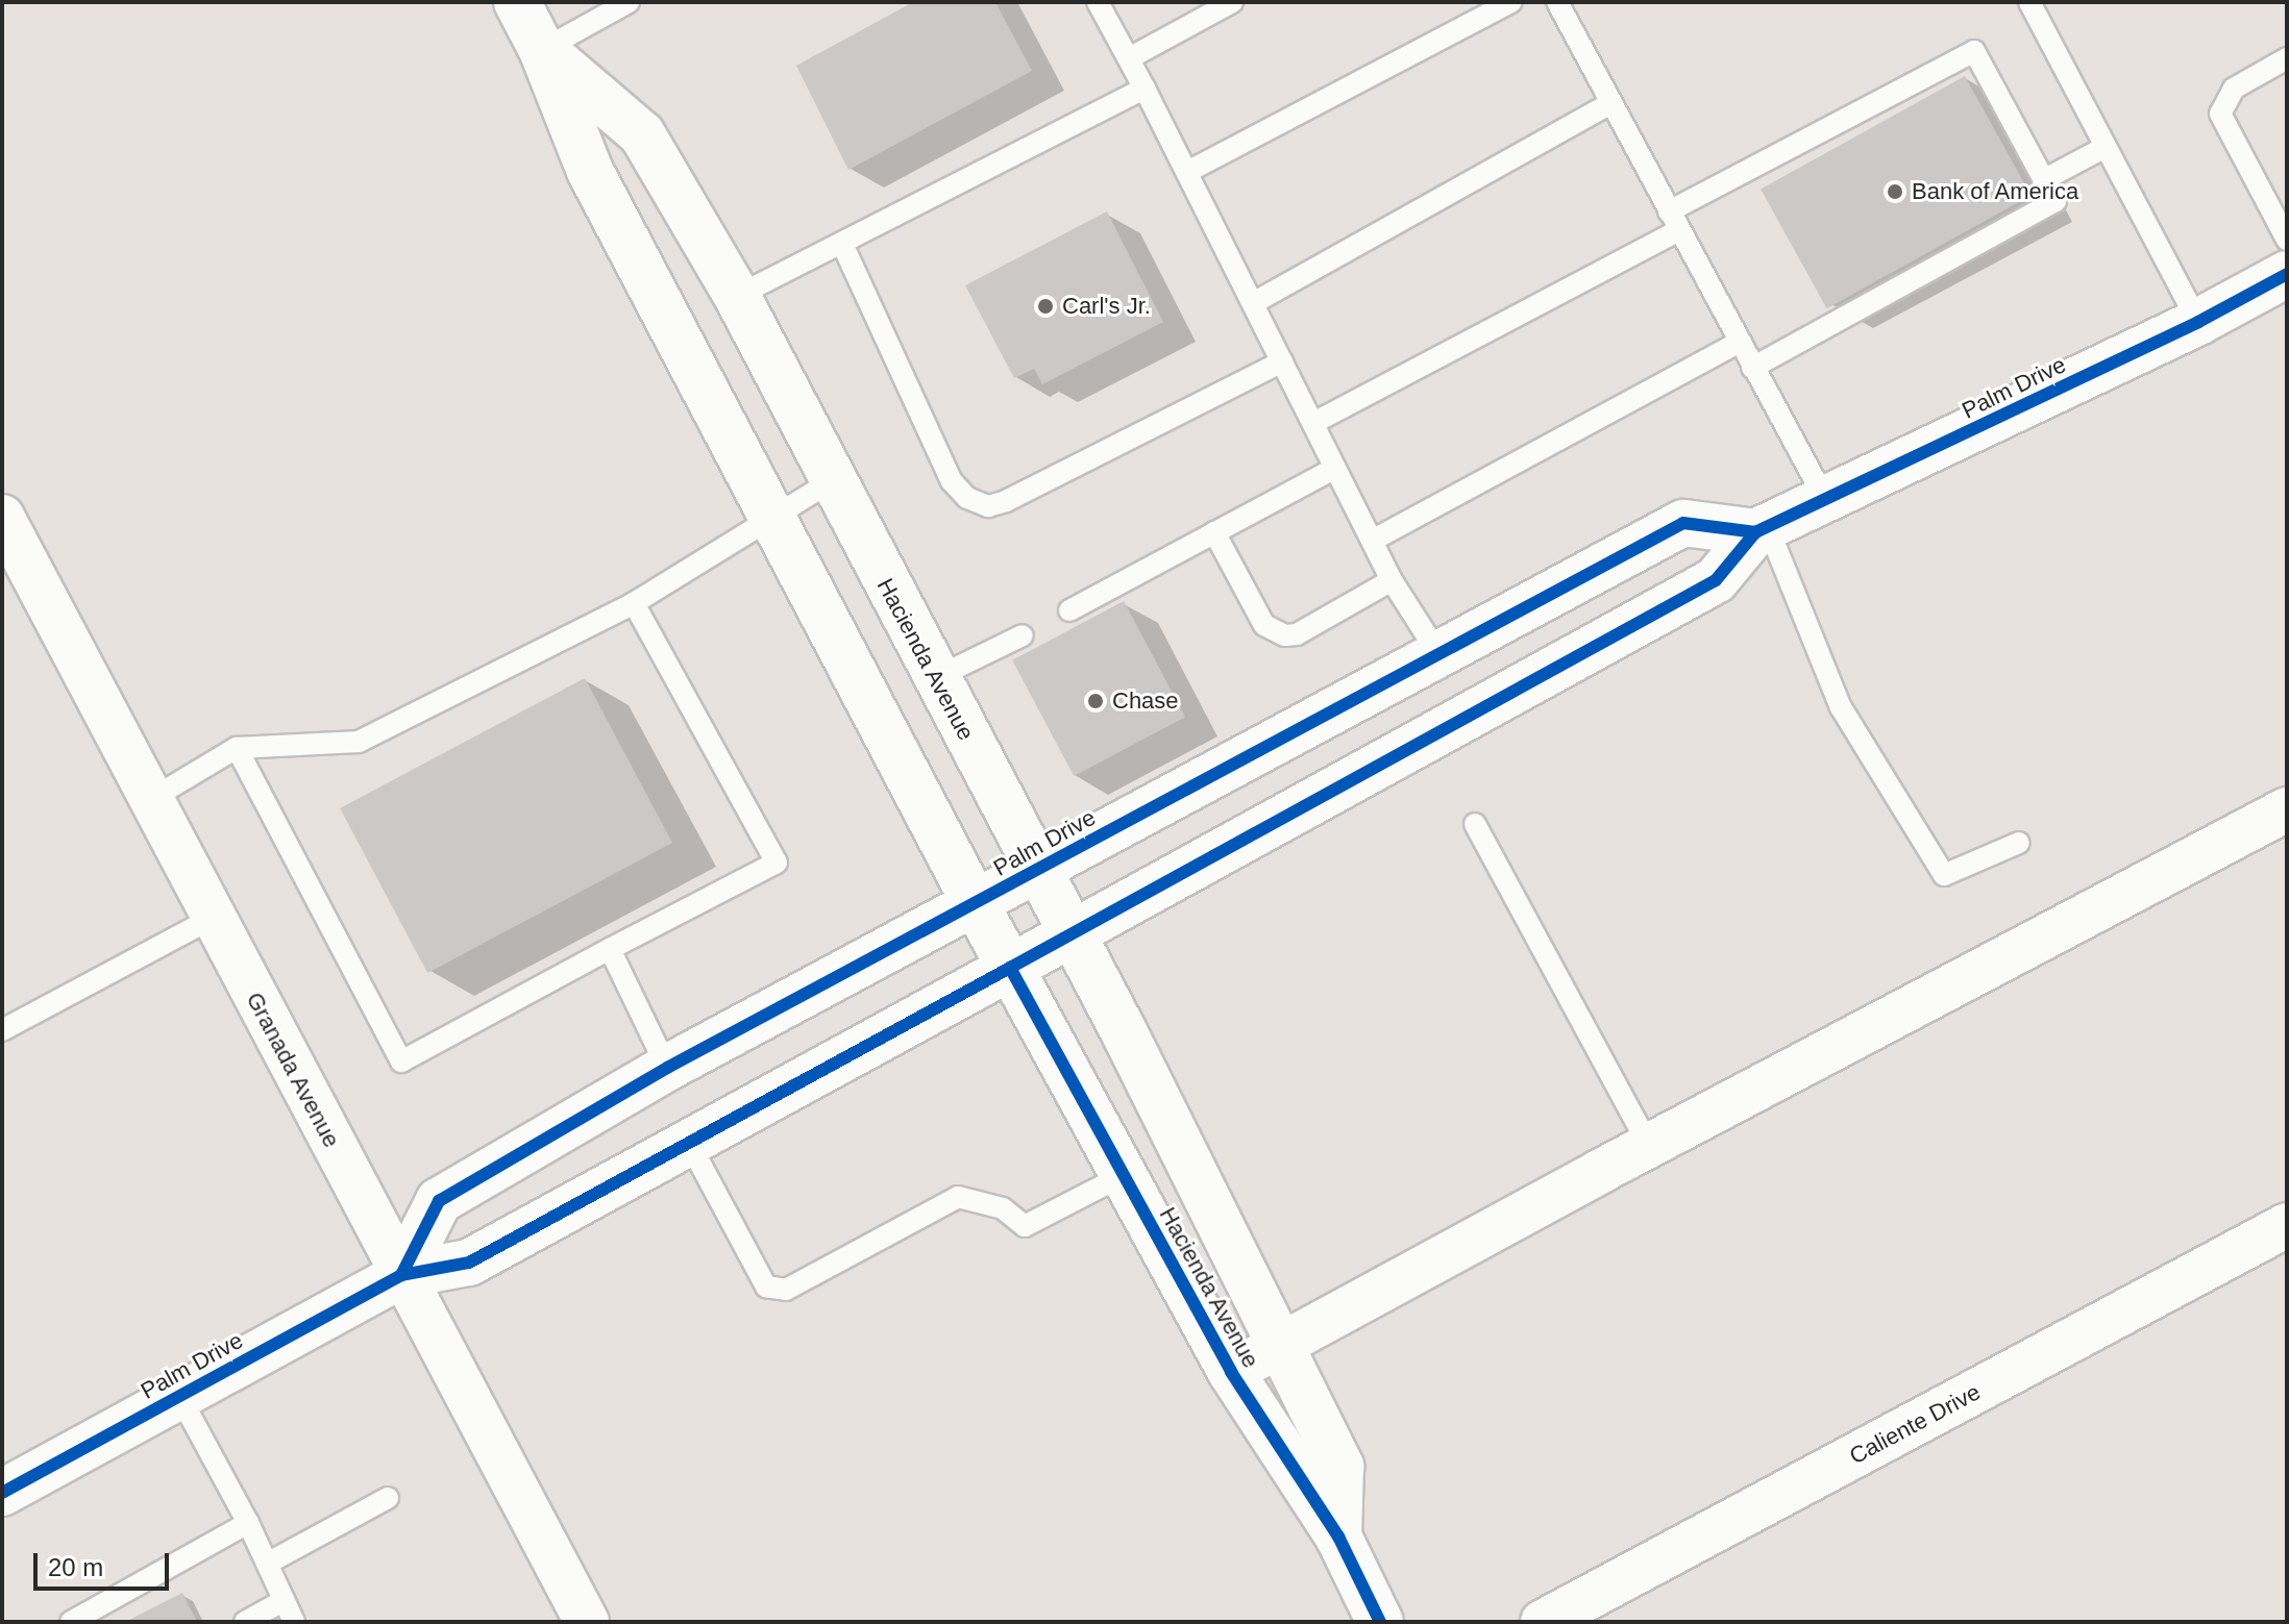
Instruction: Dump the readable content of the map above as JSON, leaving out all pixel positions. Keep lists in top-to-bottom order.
{
  "streets": {
    "main road": ["Palm Drive", "Hacienda Avenue"],
    "street": ["Granada Avenue", "Caliente Drive"]
  },
  "crossings": [
    ["Palm Drive", "Hacienda Avenue"],
    ["Palm Drive", "Granada Avenue"]
  ],
  "places": ["Bank of America", "Carl's Jr.", "Chase"],
  "scale_bar": "20 m"
}
